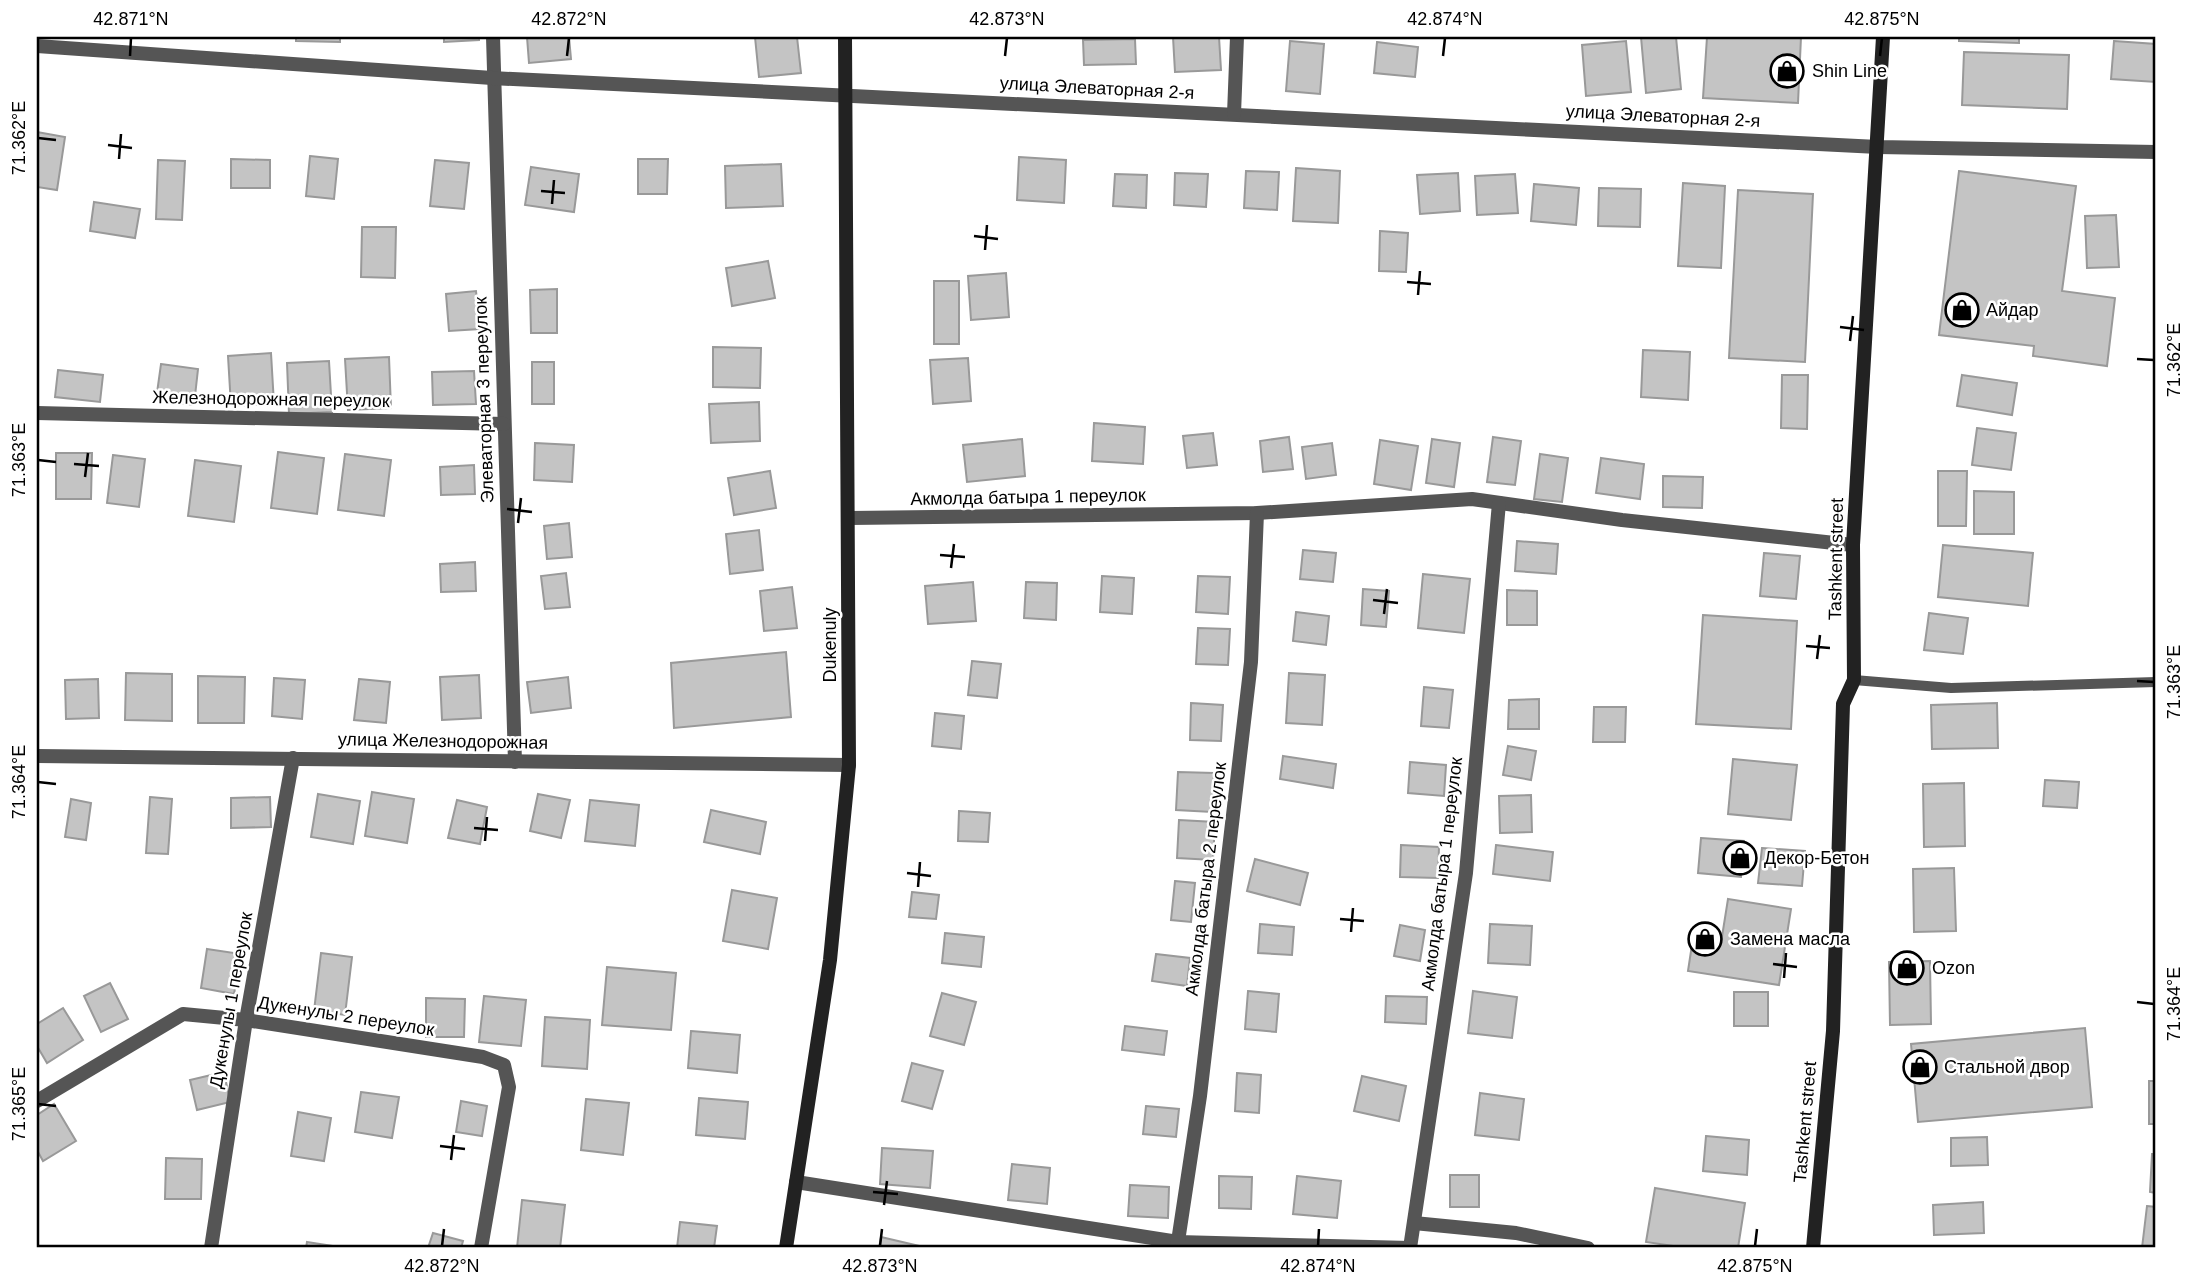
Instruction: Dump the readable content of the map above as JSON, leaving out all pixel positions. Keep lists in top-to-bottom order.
{
  "streets": {
    "street": [
      "улица Элеваторная 2-я",
      "Железнодорожная переулок",
      "Элеваторная 3 переулок",
      "Акмолда батыра 1 переулок",
      "Tashkent street",
      "Dukenuly",
      "улица Железнодорожная",
      "Акмолда батыра 2 переулок",
      "Дукенулы 1 переулок",
      "Дукенулы 2 переулок"
    ]
  },
  "crossings": [
    ["улица Элеваторная 2-я", "Элеваторная 3 переулок"],
    ["улица Элеваторная 2-я", "Tashkent street"],
    ["улица Элеваторная 2-я", "Dukenuly"],
    ["Железнодорожная переулок", "Элеваторная 3 переулок"],
    ["Элеваторная 3 переулок", "улица Железнодорожная"],
    ["Акмолда батыра 1 переулок", "Tashkent street"],
    ["Акмолда батыра 1 переулок", "Dukenuly"],
    ["Акмолда батыра 1 переулок", "Акмолда батыра 2 переулок"],
    ["Dukenuly", "улица Железнодорожная"],
    ["улица Железнодорожная", "Дукенулы 1 переулок"],
    ["Дукенулы 1 переулок", "Дукенулы 2 переулок"]
  ],
  "places": {
    "shop": [
      "Shin Line",
      "Айдар",
      "Декор-Бетон",
      "Замена масла",
      "Ozon",
      "Стальной двор"
    ]
  },
  "coordinates": [
    "42.871°N",
    "42.872°N",
    "42.873°N",
    "42.874°N",
    "42.875°N",
    "71.362°E",
    "71.363°E",
    "71.364°E",
    "71.365°E"
  ]
}
